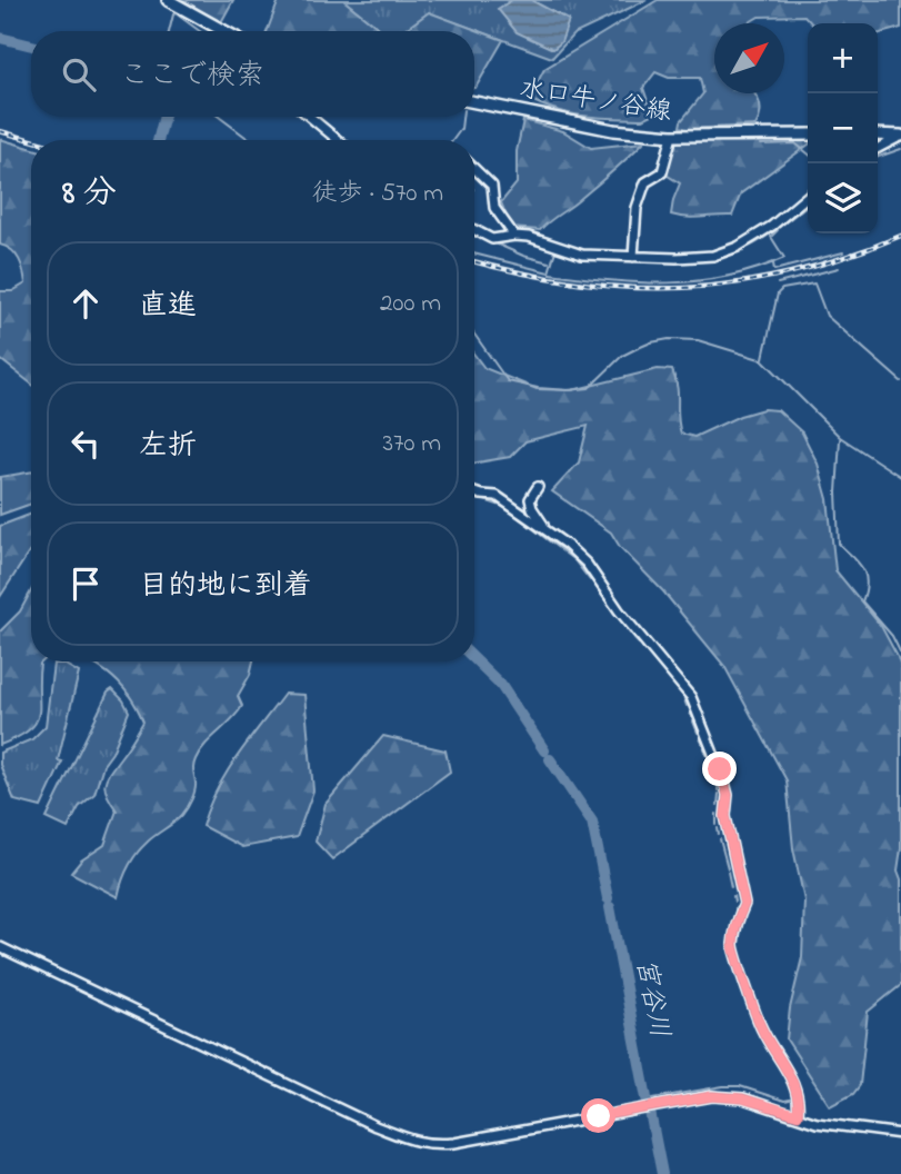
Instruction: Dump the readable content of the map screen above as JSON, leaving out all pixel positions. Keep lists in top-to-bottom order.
{
  "streets": {
    "main road": ["水口牛ノ谷線"]
  },
  "water": ["宮谷川"],
  "north": "top right",
  "page": {
    "map_buttons": ["+", "−"],
    "search": "ここで検索",
    "heading": ["8 分", "徒歩 · 570 m"],
    "list": [
      ["直進", "200 m"],
      ["左折", "370 m"],
      "目的地に到着"
    ]
  }
}
